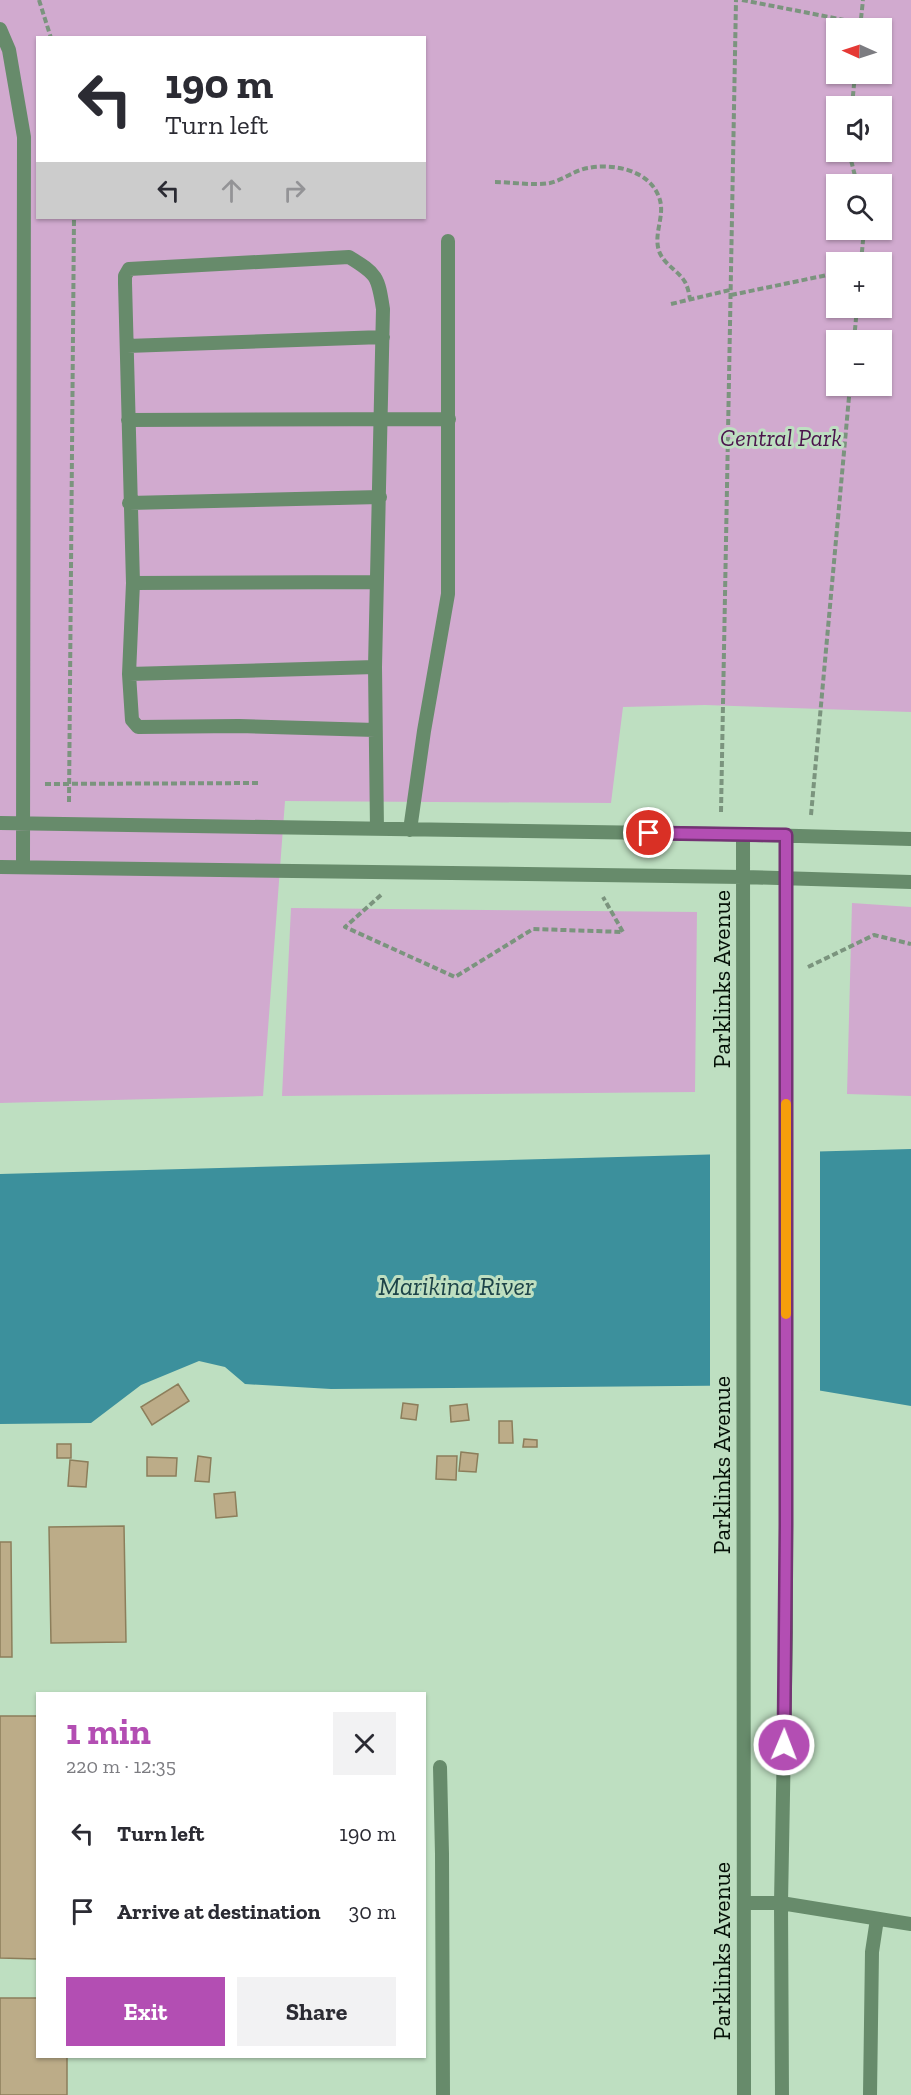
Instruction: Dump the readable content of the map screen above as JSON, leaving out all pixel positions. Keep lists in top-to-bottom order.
{
  "streets": {
    "lane": ["Parklinks Avenue"]
  },
  "water": ["Marikina River"],
  "parks": ["Central Park"],
  "north": "left",
  "page": {
    "map_buttons": ["+", "−"],
    "turn": ["190 m", "Turn left"],
    "heading": ["1 min", "220 m · 12:35"],
    "list": [
      {
        "name": "Turn left",
        "value": "190 m"
      },
      {
        "name": "Arrive at destination",
        "value": "30 m"
      }
    ],
    "buttons": ["Exit", "Share"]
  }
}
